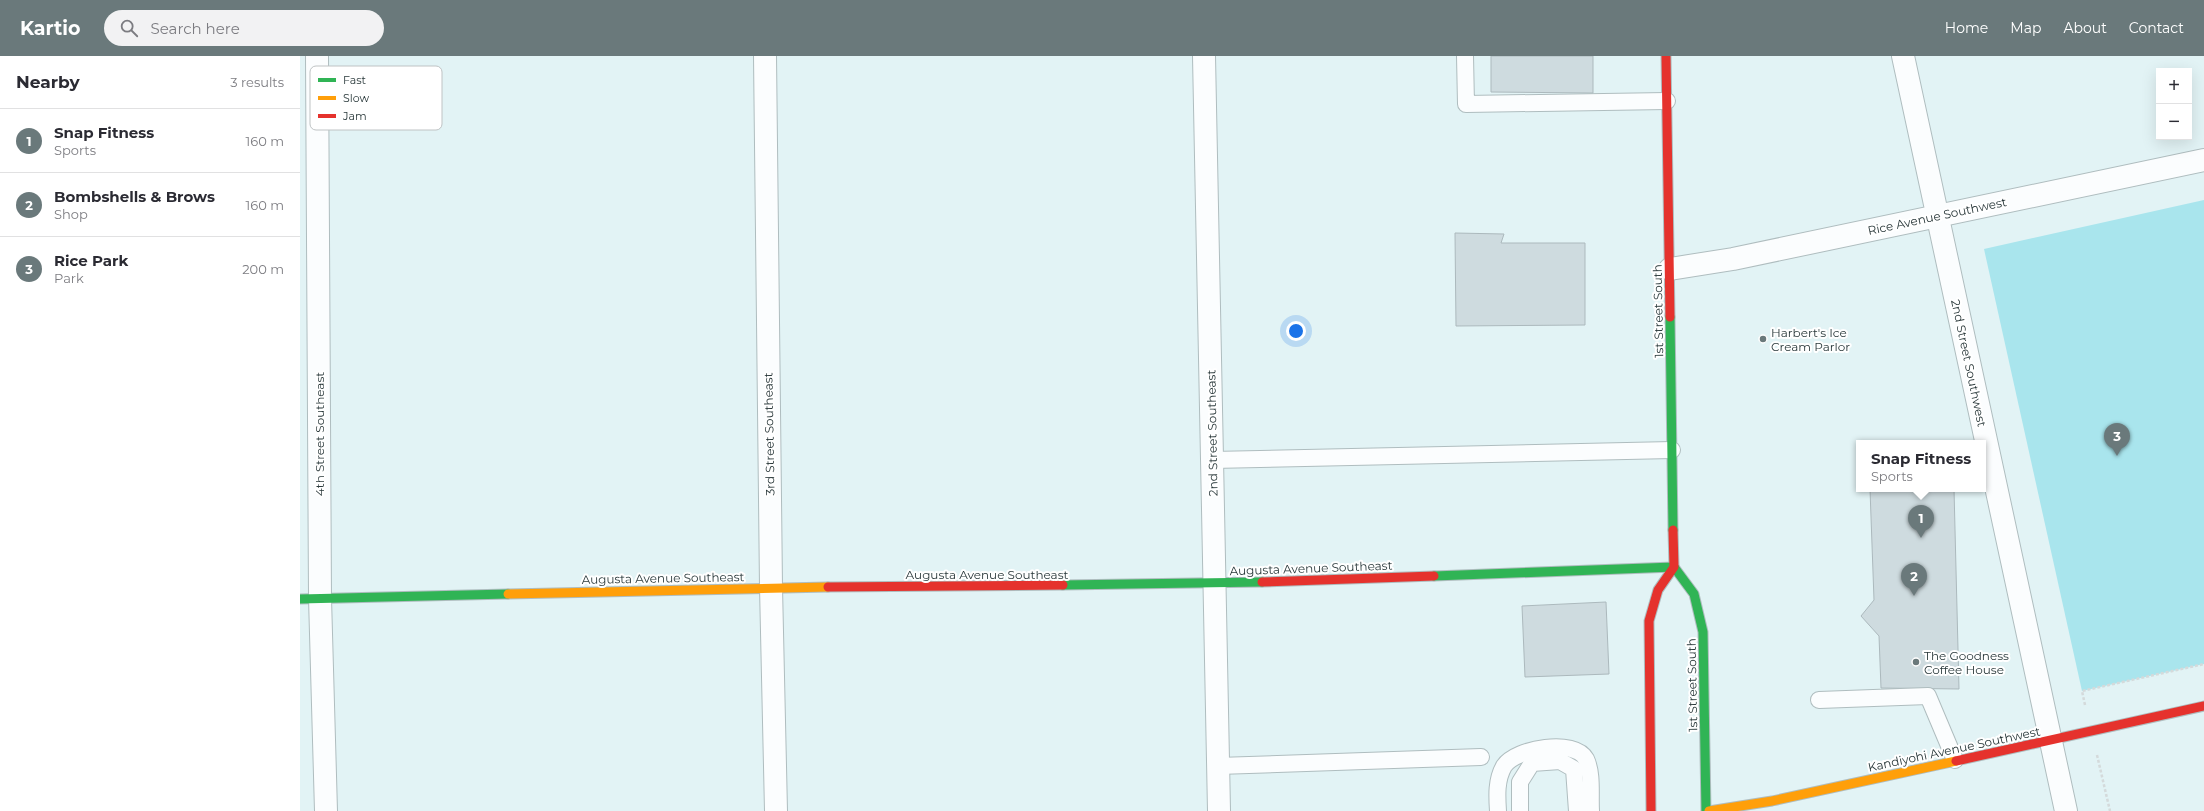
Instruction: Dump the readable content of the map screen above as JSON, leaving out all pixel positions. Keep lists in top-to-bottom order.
{
  "streets": {
    "street": [
      "Rice Avenue Southwest",
      "1st Street South",
      "2nd Street Southwest",
      "2nd Street Southeast",
      "4th Street Southeast",
      "3rd Street Southeast",
      "Augusta Avenue Southeast",
      "Kandiyohi Avenue Southwest"
    ]
  },
  "crossings": [
    ["Rice Avenue Southwest", "1st Street South"],
    ["Rice Avenue Southwest", "2nd Street Southwest"],
    ["1st Street South", "Augusta Avenue Southeast"],
    ["1st Street South", "Kandiyohi Avenue Southwest"],
    ["2nd Street Southwest", "Kandiyohi Avenue Southwest"],
    ["2nd Street Southeast", "Augusta Avenue Southeast"],
    ["4th Street Southeast", "Augusta Avenue Southeast"],
    ["3rd Street Southeast", "Augusta Avenue Southeast"]
  ],
  "places": ["Harbert's Ice Cream Parlor", "The Goodness Coffee House"],
  "legend": ["Fast", "Slow", "Jam"],
  "page": {
    "header": "Kartio",
    "search": "Search here",
    "nav": [
      "Home",
      "Map",
      "About",
      "Contact"
    ],
    "heading": ["Nearby", "3 results"],
    "map_buttons": ["+", "−"],
    "list": [
      {
        "mark": "1",
        "name": "Snap Fitness",
        "note": "Sports",
        "value": "160 m"
      },
      {
        "mark": "2",
        "name": "Bombshells & Brows",
        "note": "Shop",
        "value": "160 m"
      },
      {
        "mark": "3",
        "name": "Rice Park",
        "note": "Park",
        "value": "200 m"
      }
    ],
    "pins": ["3", "1", "2"],
    "popup": ["Snap Fitness", "Sports"]
  }
}
